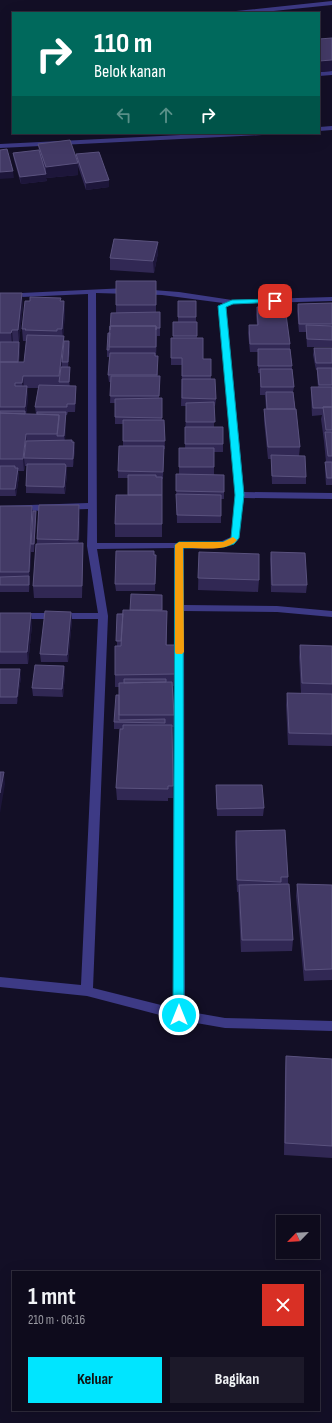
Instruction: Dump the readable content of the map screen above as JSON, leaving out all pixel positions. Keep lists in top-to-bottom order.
{
  "north": "bottom left",
  "page": {
    "turn": ["110 m", "Belok kanan"],
    "heading": ["1 mnt", "210 m · 06:16"],
    "buttons": ["Keluar", "Bagikan"]
  }
}
